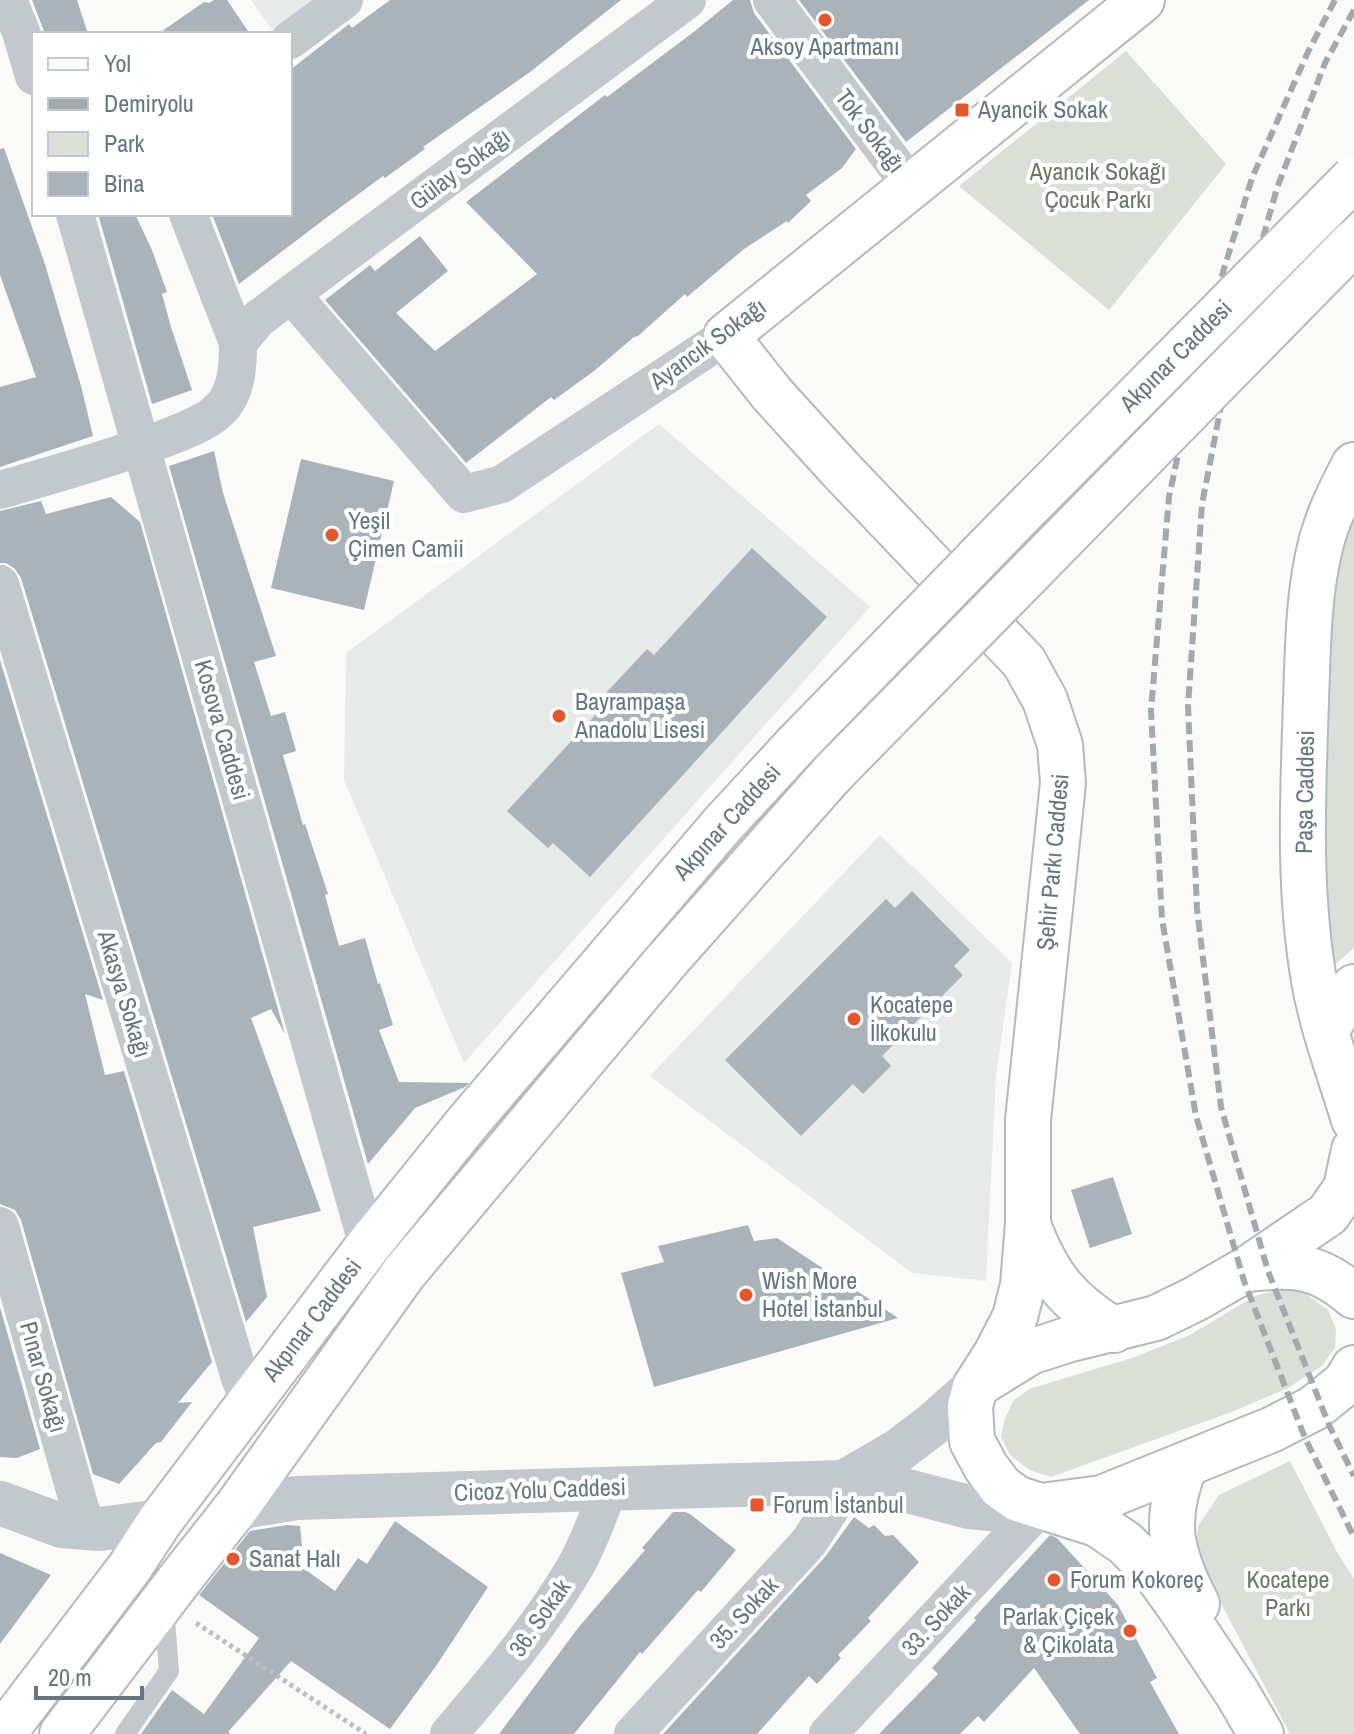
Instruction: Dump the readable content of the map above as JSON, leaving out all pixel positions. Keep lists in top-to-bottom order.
{
  "streets": {
    "main road": [
      "Ayancık Sokağı",
      "Akpınar Caddesi",
      "Paşa Caddesi",
      "Şehir Parkı Caddesi"
    ],
    "street": [
      "Tok Sokağı",
      "Gülay Sokağı",
      "Kosova Caddesi",
      "Akasya Sokağı",
      "Pınar Sokağı",
      "Cicoz Yolu Caddesi",
      "35. Sokak",
      "36. Sokak",
      "33. Sokak"
    ]
  },
  "crossings": [
    ["Tok Sokağı", "Ayancık Sokağı"],
    ["Gülay Sokağı", "Ayancık Sokağı"],
    ["Ayancık Sokağı", "Şehir Parkı Caddesi"],
    ["Akpınar Caddesi", "Kosova Caddesi"],
    ["Akpınar Caddesi", "Akasya Sokağı"],
    ["Akpınar Caddesi", "Cicoz Yolu Caddesi"],
    ["Şehir Parkı Caddesi", "Cicoz Yolu Caddesi"],
    ["Şehir Parkı Caddesi", "33. Sokak"],
    ["Cicoz Yolu Caddesi", "35. Sokak"],
    ["Cicoz Yolu Caddesi", "36. Sokak"],
    ["Cicoz Yolu Caddesi", "33. Sokak"]
  ],
  "parks": ["Ayancık Sokağı Çocuk Parkı", "Kocatepe Parkı"],
  "places": {
    "other": [
      "Aksoy Apartmanı",
      "Yeşil Çimen Camii",
      "Bayrampaşa Anadolu Lisesi",
      "Kocatepe İlkokulu",
      "Wish More Hotel İstanbul",
      "Sanat Halı",
      "Forum Kokoreç",
      "Parlak Çiçek & Çikolata"
    ],
    "transit": ["Ayancik Sokak", "Forum İstanbul"]
  },
  "legend": [
    "Yol",
    "Demiryolu",
    "Park",
    "Bina"
  ],
  "scale_bar": "20 m"
}
